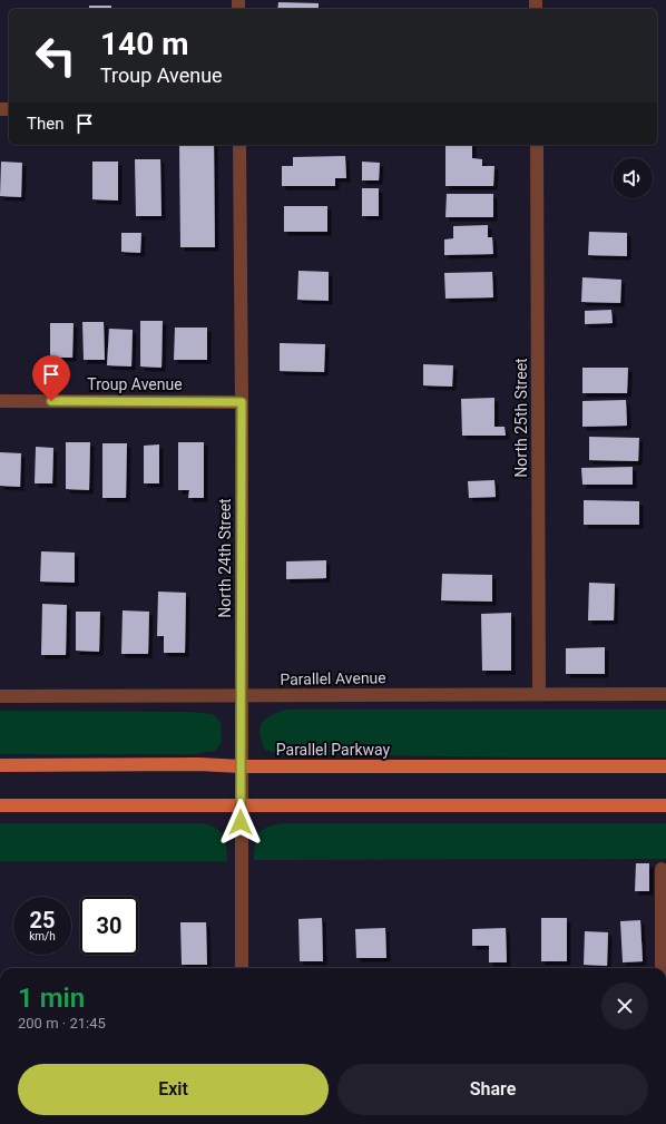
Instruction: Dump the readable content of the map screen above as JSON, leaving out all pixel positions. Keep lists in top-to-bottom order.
{
  "streets": {
    "main road": ["Parallel Parkway"],
    "street": [
      "Troup Avenue",
      "North 25th Street",
      "North 24th Street",
      "Parallel Avenue"
    ]
  },
  "crossings": [
    ["Troup Avenue", "North 24th Street"],
    ["North 25th Street", "Parallel Avenue"],
    ["North 24th Street", "Parallel Avenue"],
    ["North 24th Street", "Parallel Parkway"]
  ],
  "page": {
    "turn": ["140 m", "Troup Avenue"],
    "then": "Then",
    "speed": "25 km/h",
    "limit": "30",
    "heading": ["1 min", "200 m · 21:45"],
    "buttons": ["Exit", "Share"]
  }
}
